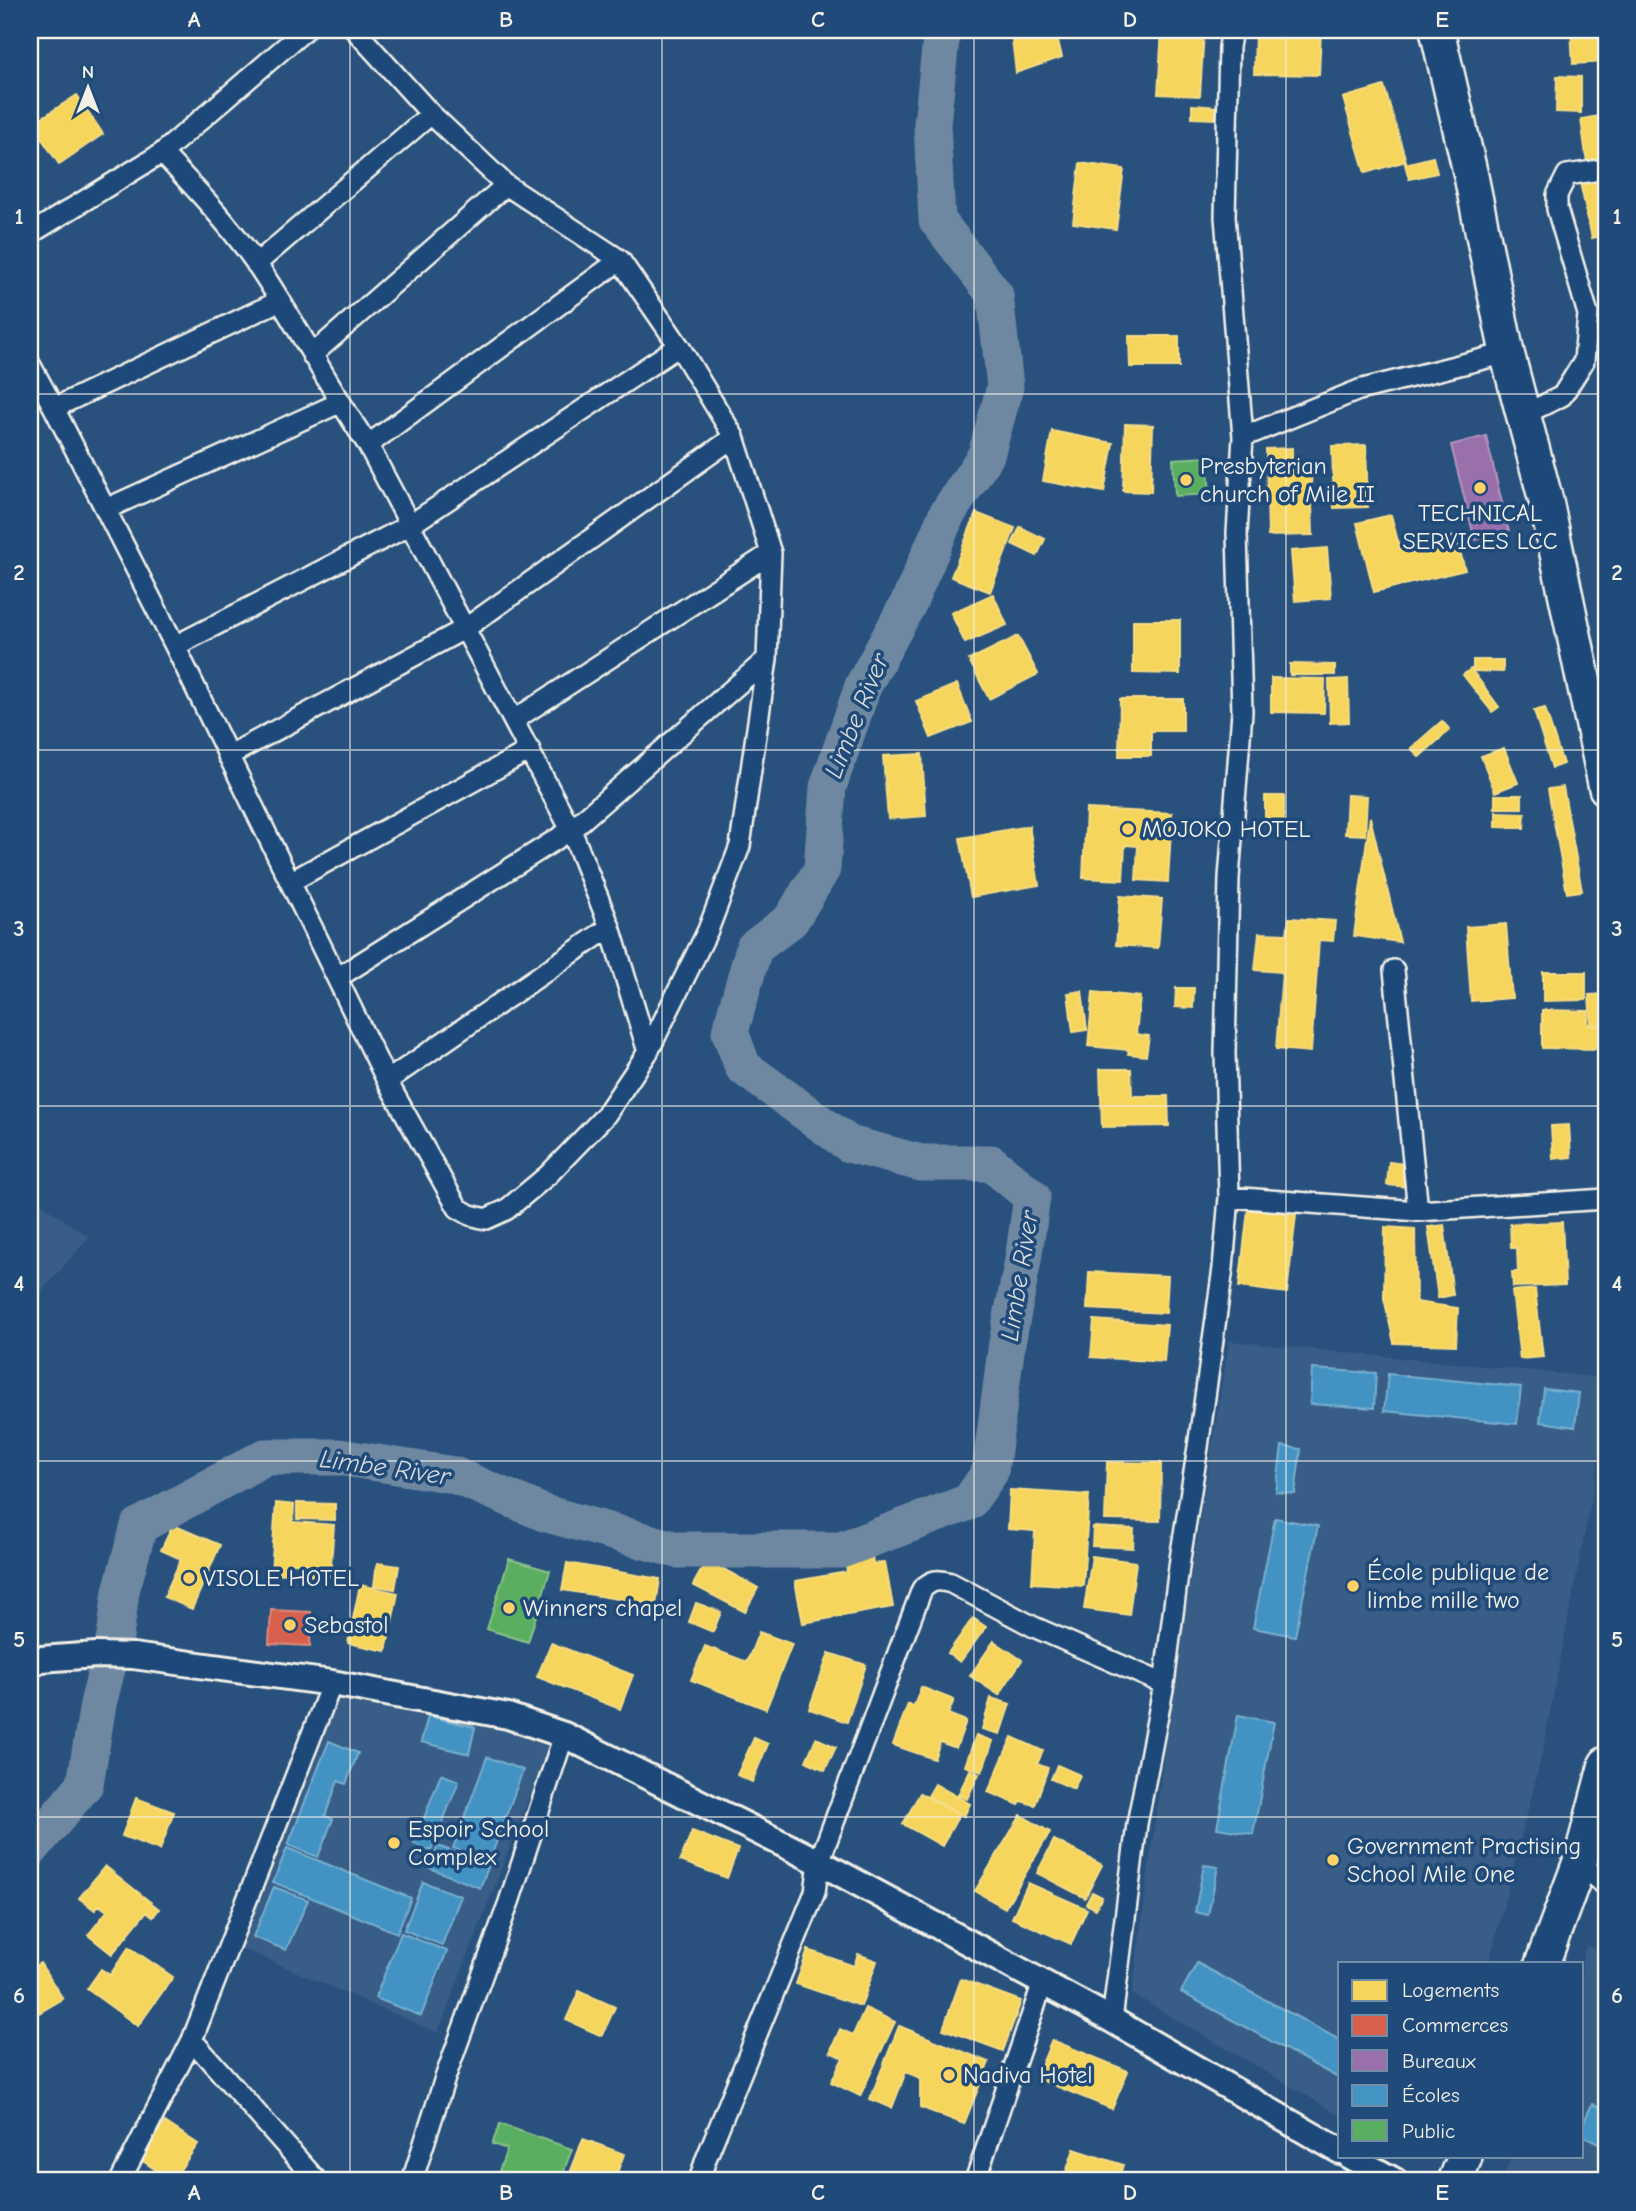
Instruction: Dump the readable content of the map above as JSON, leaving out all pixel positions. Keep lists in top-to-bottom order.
{
  "water": ["Limbe River"],
  "places": [
    "Presbyterian church of Mile II",
    "TECHNICAL SERVICES LCC",
    "MOJOKO HOTEL",
    "VISOLE HOTEL",
    "École publique de limbe mille two",
    "Winners chapel",
    "Sebastol",
    "Espoir School Complex",
    "Government Practising School Mile One",
    "Nadiva Hotel"
  ],
  "legend": [
    "Logements",
    "Commerces",
    "Bureaux",
    "Écoles",
    "Public"
  ],
  "north": "top",
  "grid": {
    "columns": [
      "A",
      "B",
      "C",
      "D",
      "E"
    ],
    "rows": [
      "1",
      "2",
      "3",
      "4",
      "5",
      "6"
    ]
  }
}
